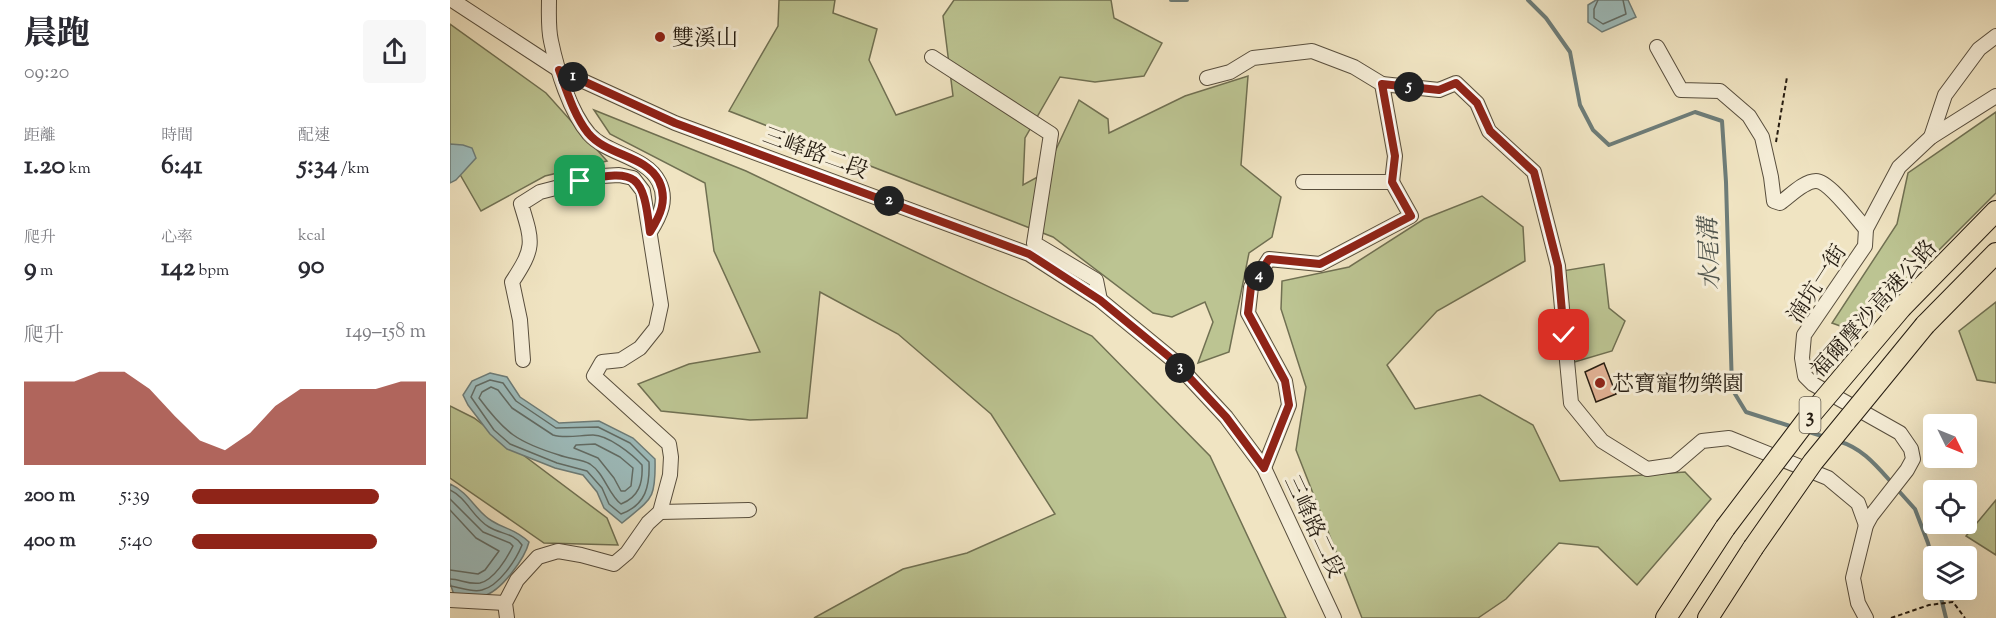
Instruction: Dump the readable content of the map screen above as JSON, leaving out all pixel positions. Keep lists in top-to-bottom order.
{
  "streets": {
    "highway": ["福爾摩沙高速公路", "3"],
    "street": ["三峰路二段", "湳坑一街"]
  },
  "water": ["水尾溝"],
  "places": ["雙溪山", "芯寶寵物樂園"],
  "north": "bottom right",
  "page": {
    "heading": ["晨跑", "09:20"],
    "pins": [
      "1",
      "5",
      "2",
      "4",
      "3"
    ],
    "stats": [
      ["距離", "1.20 km"],
      ["時間", "6:41"],
      ["配速", "5:34 /km"],
      ["爬升", "9 m"],
      ["心率", "142 bpm"],
      ["kcal", "90"]
    ],
    "chart": ["爬升", "149–158 m"],
    "list": [
      {
        "name": "200 m",
        "note": "5:39"
      },
      {
        "name": "400 m",
        "note": "5:40"
      }
    ]
  }
}
